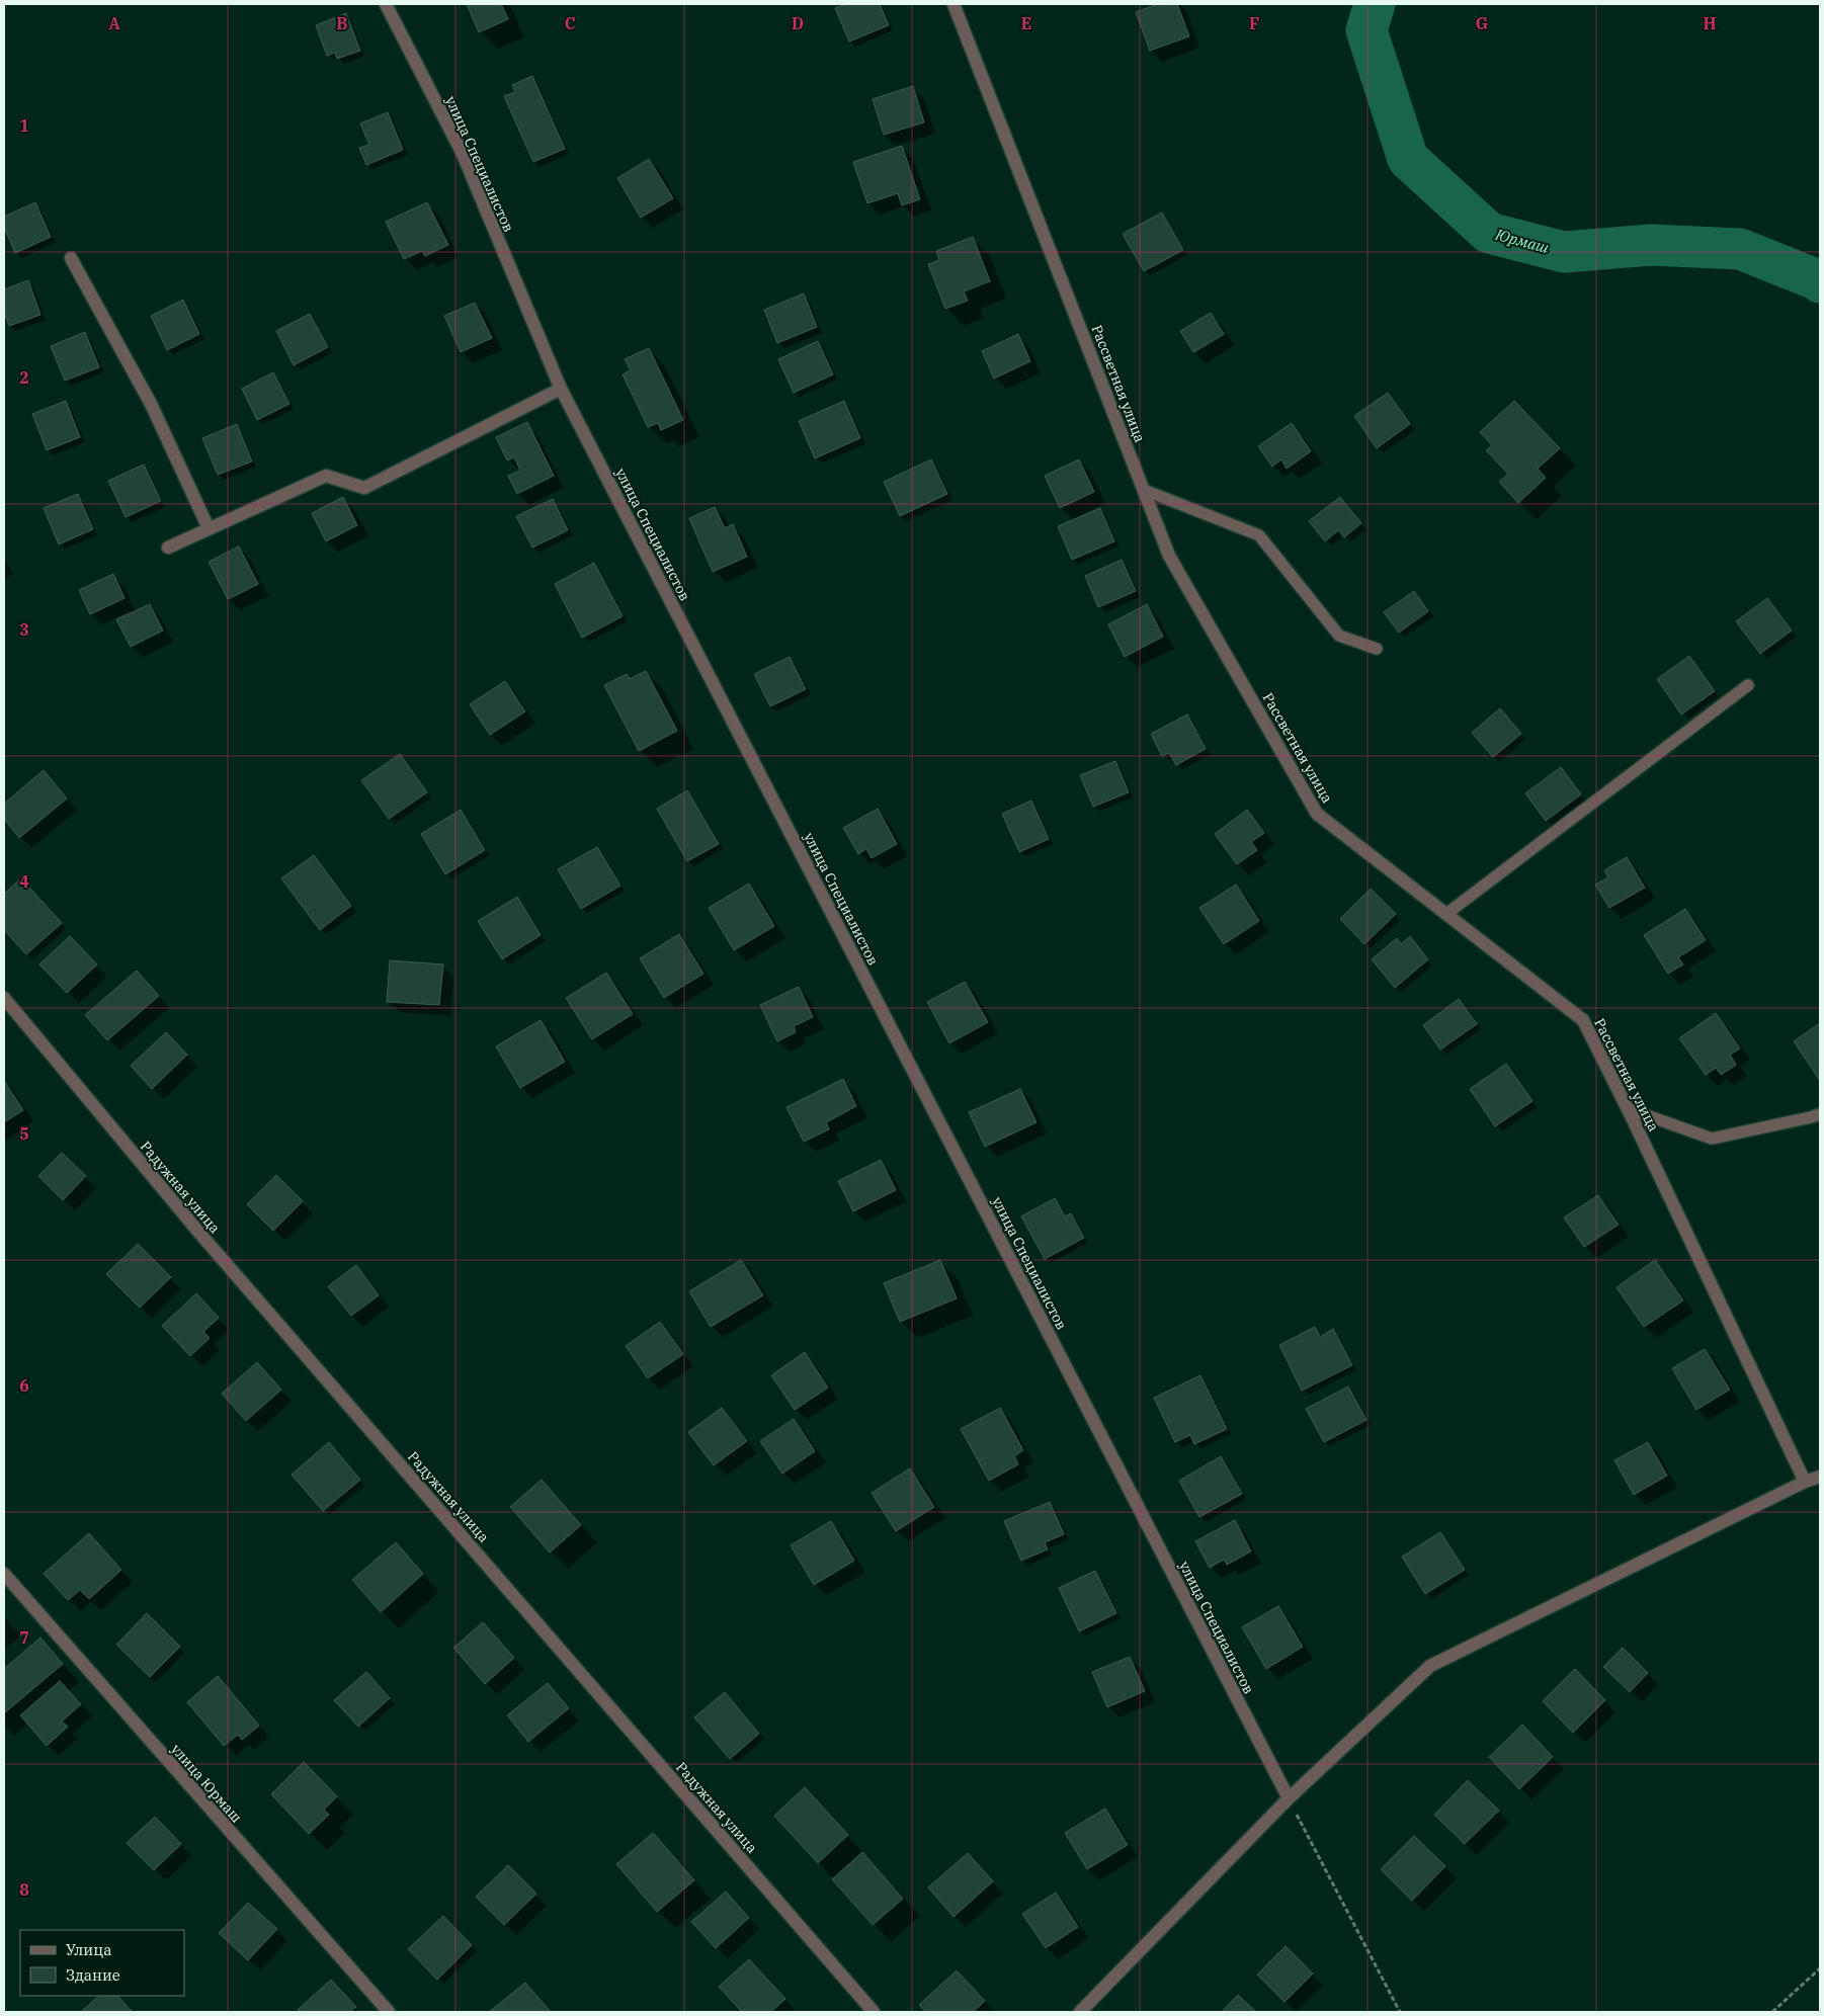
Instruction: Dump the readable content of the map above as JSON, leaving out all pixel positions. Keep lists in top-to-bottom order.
{
  "streets": {
    "street": [
      "улица Специалистов",
      "Рассветная улица",
      "Радужная улица",
      "улица Юрмаш"
    ]
  },
  "water": ["Юрмаш"],
  "legend": ["Улица", "Здание"],
  "grid": {
    "columns": [
      "A",
      "B",
      "C",
      "D",
      "E",
      "F",
      "G",
      "H"
    ],
    "rows": [
      "1",
      "2",
      "3",
      "4",
      "5",
      "6",
      "7",
      "8"
    ]
  }
}
